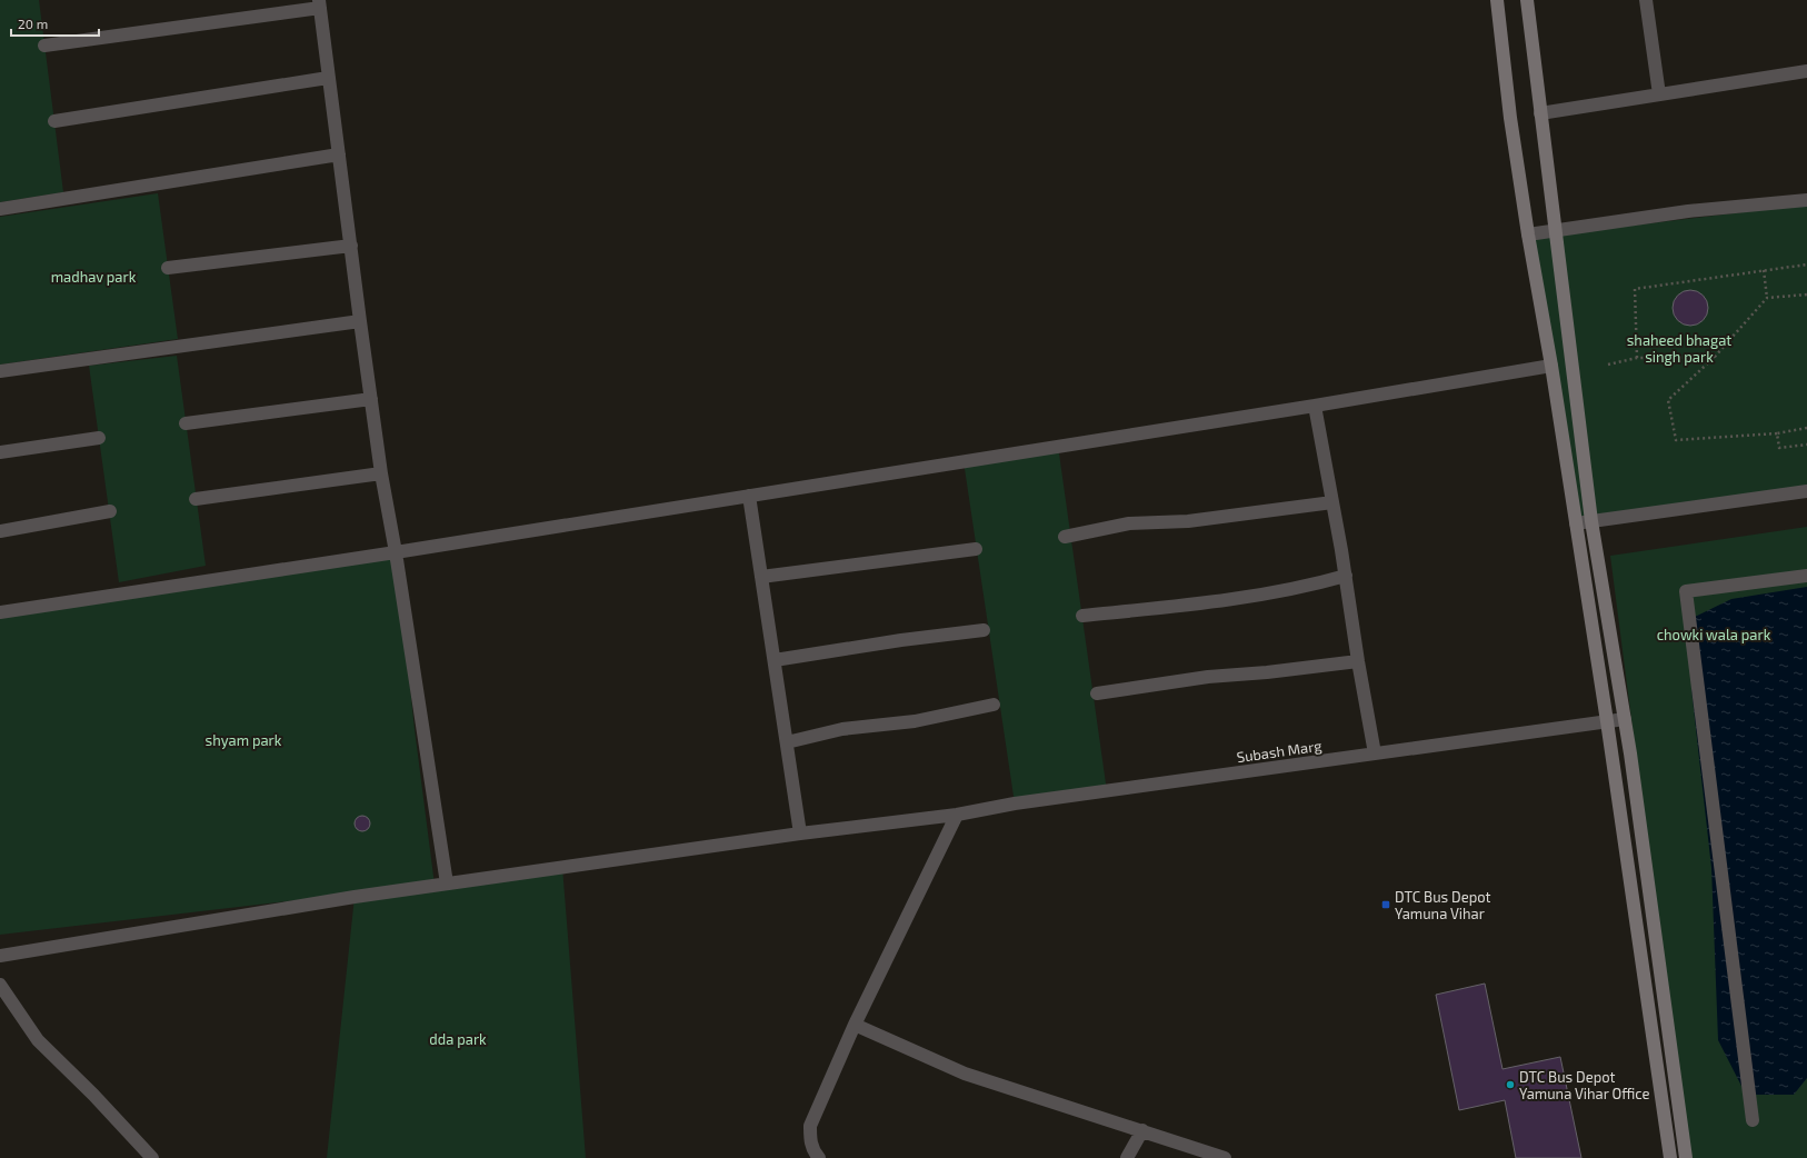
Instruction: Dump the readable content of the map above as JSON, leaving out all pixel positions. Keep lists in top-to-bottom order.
{
  "streets": {
    "street": ["Subash Marg"]
  },
  "parks": [
    "madhav park",
    "shaheed bhagat singh park",
    "chowki wala park",
    "shyam park",
    "dda park"
  ],
  "places": {
    "transit": ["DTC Bus Depot Yamuna Vihar"],
    "other": ["DTC Bus Depot Yamuna Vihar Office"]
  },
  "scale_bar": "20 m"
}
